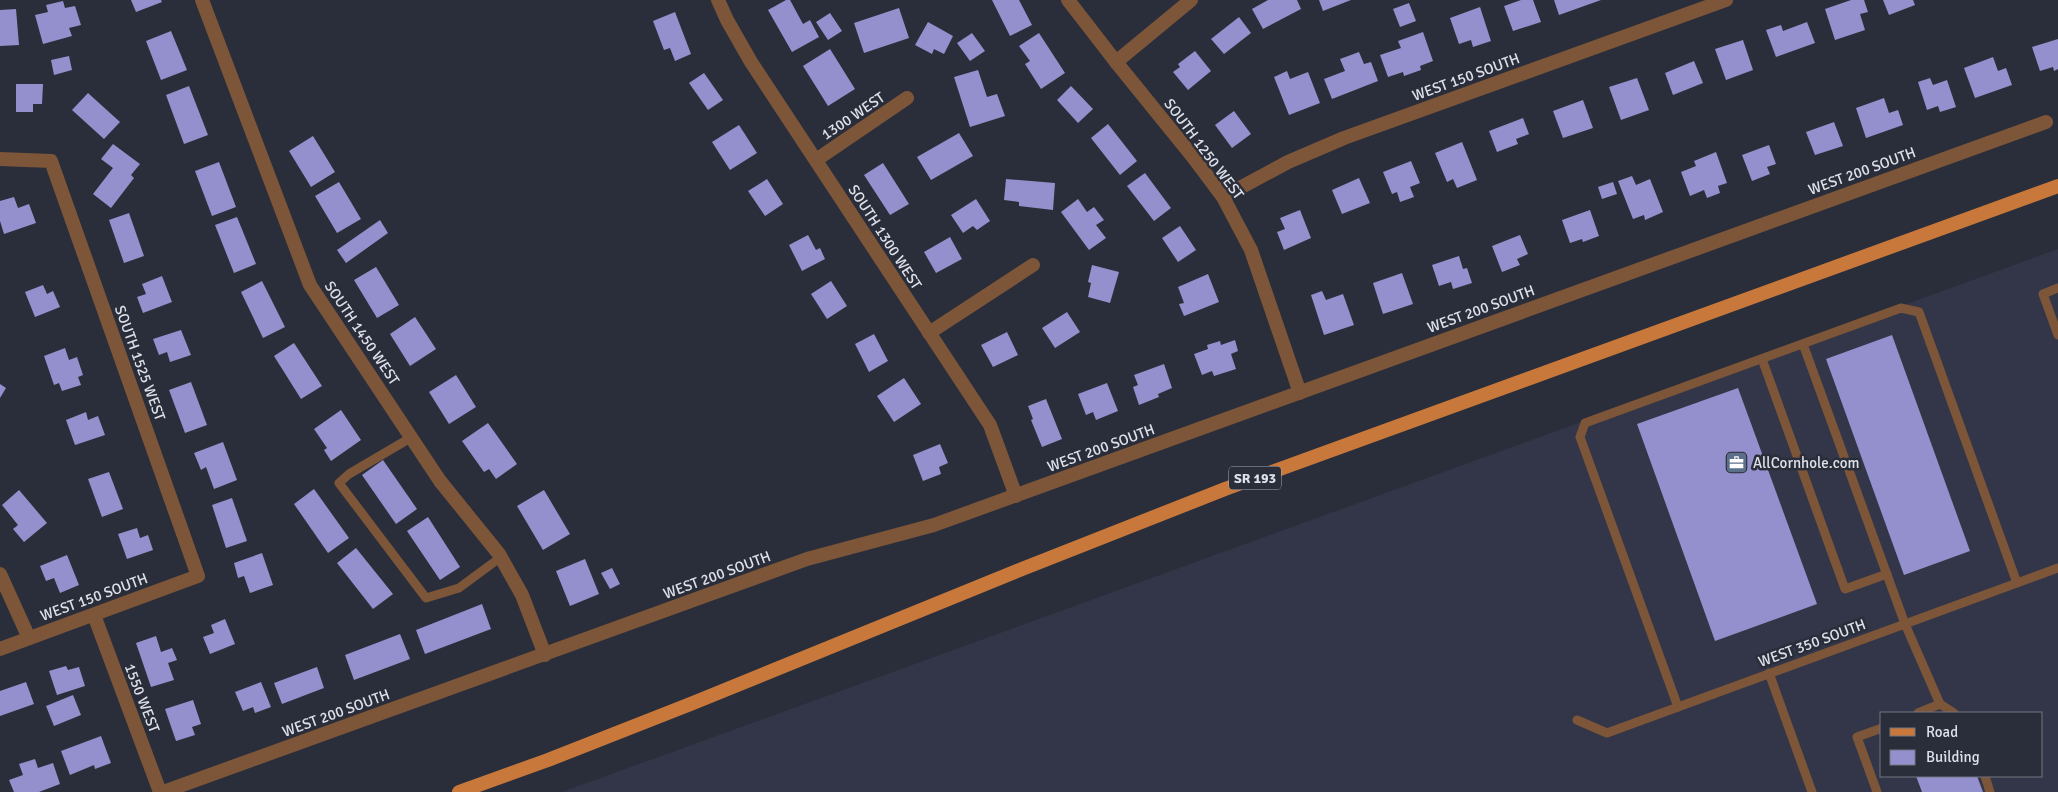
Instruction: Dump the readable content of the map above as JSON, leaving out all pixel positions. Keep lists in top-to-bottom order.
{
  "streets": {
    "main road": ["SR 193"],
    "street": [
      "WEST 150 SOUTH",
      "1300 WEST",
      "SOUTH 1250 WEST",
      "WEST 200 SOUTH",
      "SOUTH 1300 WEST",
      "SOUTH 1450 WEST",
      "SOUTH 1525 WEST",
      "1550 WEST"
    ],
    "lane": ["WEST 350 SOUTH"]
  },
  "crossings": [
    ["WEST 150 SOUTH", "SOUTH 1250 WEST"],
    ["WEST 150 SOUTH", "SOUTH 1525 WEST"],
    ["WEST 150 SOUTH", "1550 WEST"],
    ["1300 WEST", "SOUTH 1300 WEST"],
    ["SOUTH 1250 WEST", "WEST 200 SOUTH"],
    ["WEST 200 SOUTH", "SOUTH 1300 WEST"],
    ["WEST 200 SOUTH", "SOUTH 1450 WEST"],
    ["WEST 200 SOUTH", "1550 WEST"]
  ],
  "places": {
    "office": ["AllCornhole.com"]
  },
  "legend": ["Road", "Building"]
}
